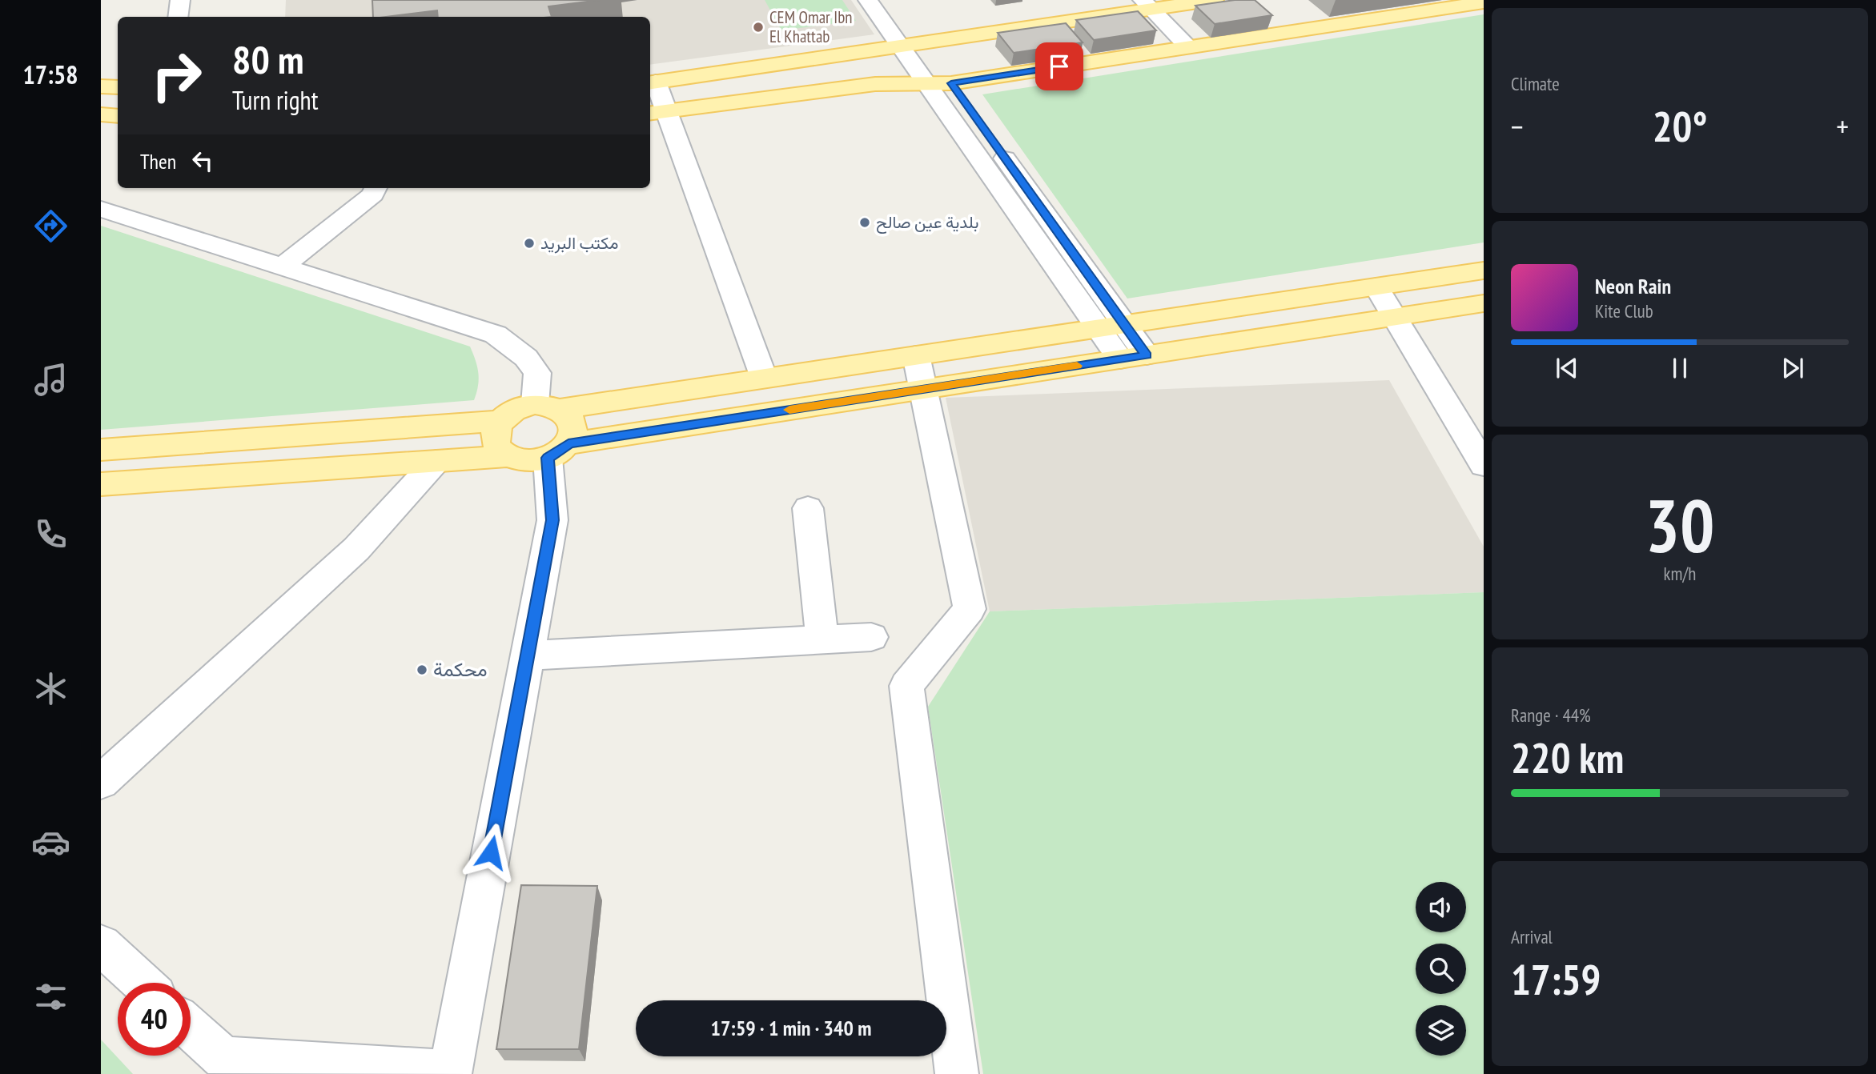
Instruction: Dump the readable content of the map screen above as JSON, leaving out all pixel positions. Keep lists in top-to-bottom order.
{
  "places": [
    "CEM Omar Ibn El Khattab",
    "بلدية عين صالح",
    "مكتب البريد",
    "محكمة"
  ],
  "page": {
    "tabs": "17:58",
    "tile": [
      "Climate",
      ["30", "km/h"],
      ["Range · 44%", "220 km"],
      ["Arrival", "17:59"]
    ],
    "turn": ["80 m", "Turn right"],
    "heat": ["−", "20°", "+"],
    "then": "Then",
    "song": ["Neon Rain", "Kite Club"],
    "limit": "40",
    "trip": "17:59 · 1 min · 340 m"
  }
}
